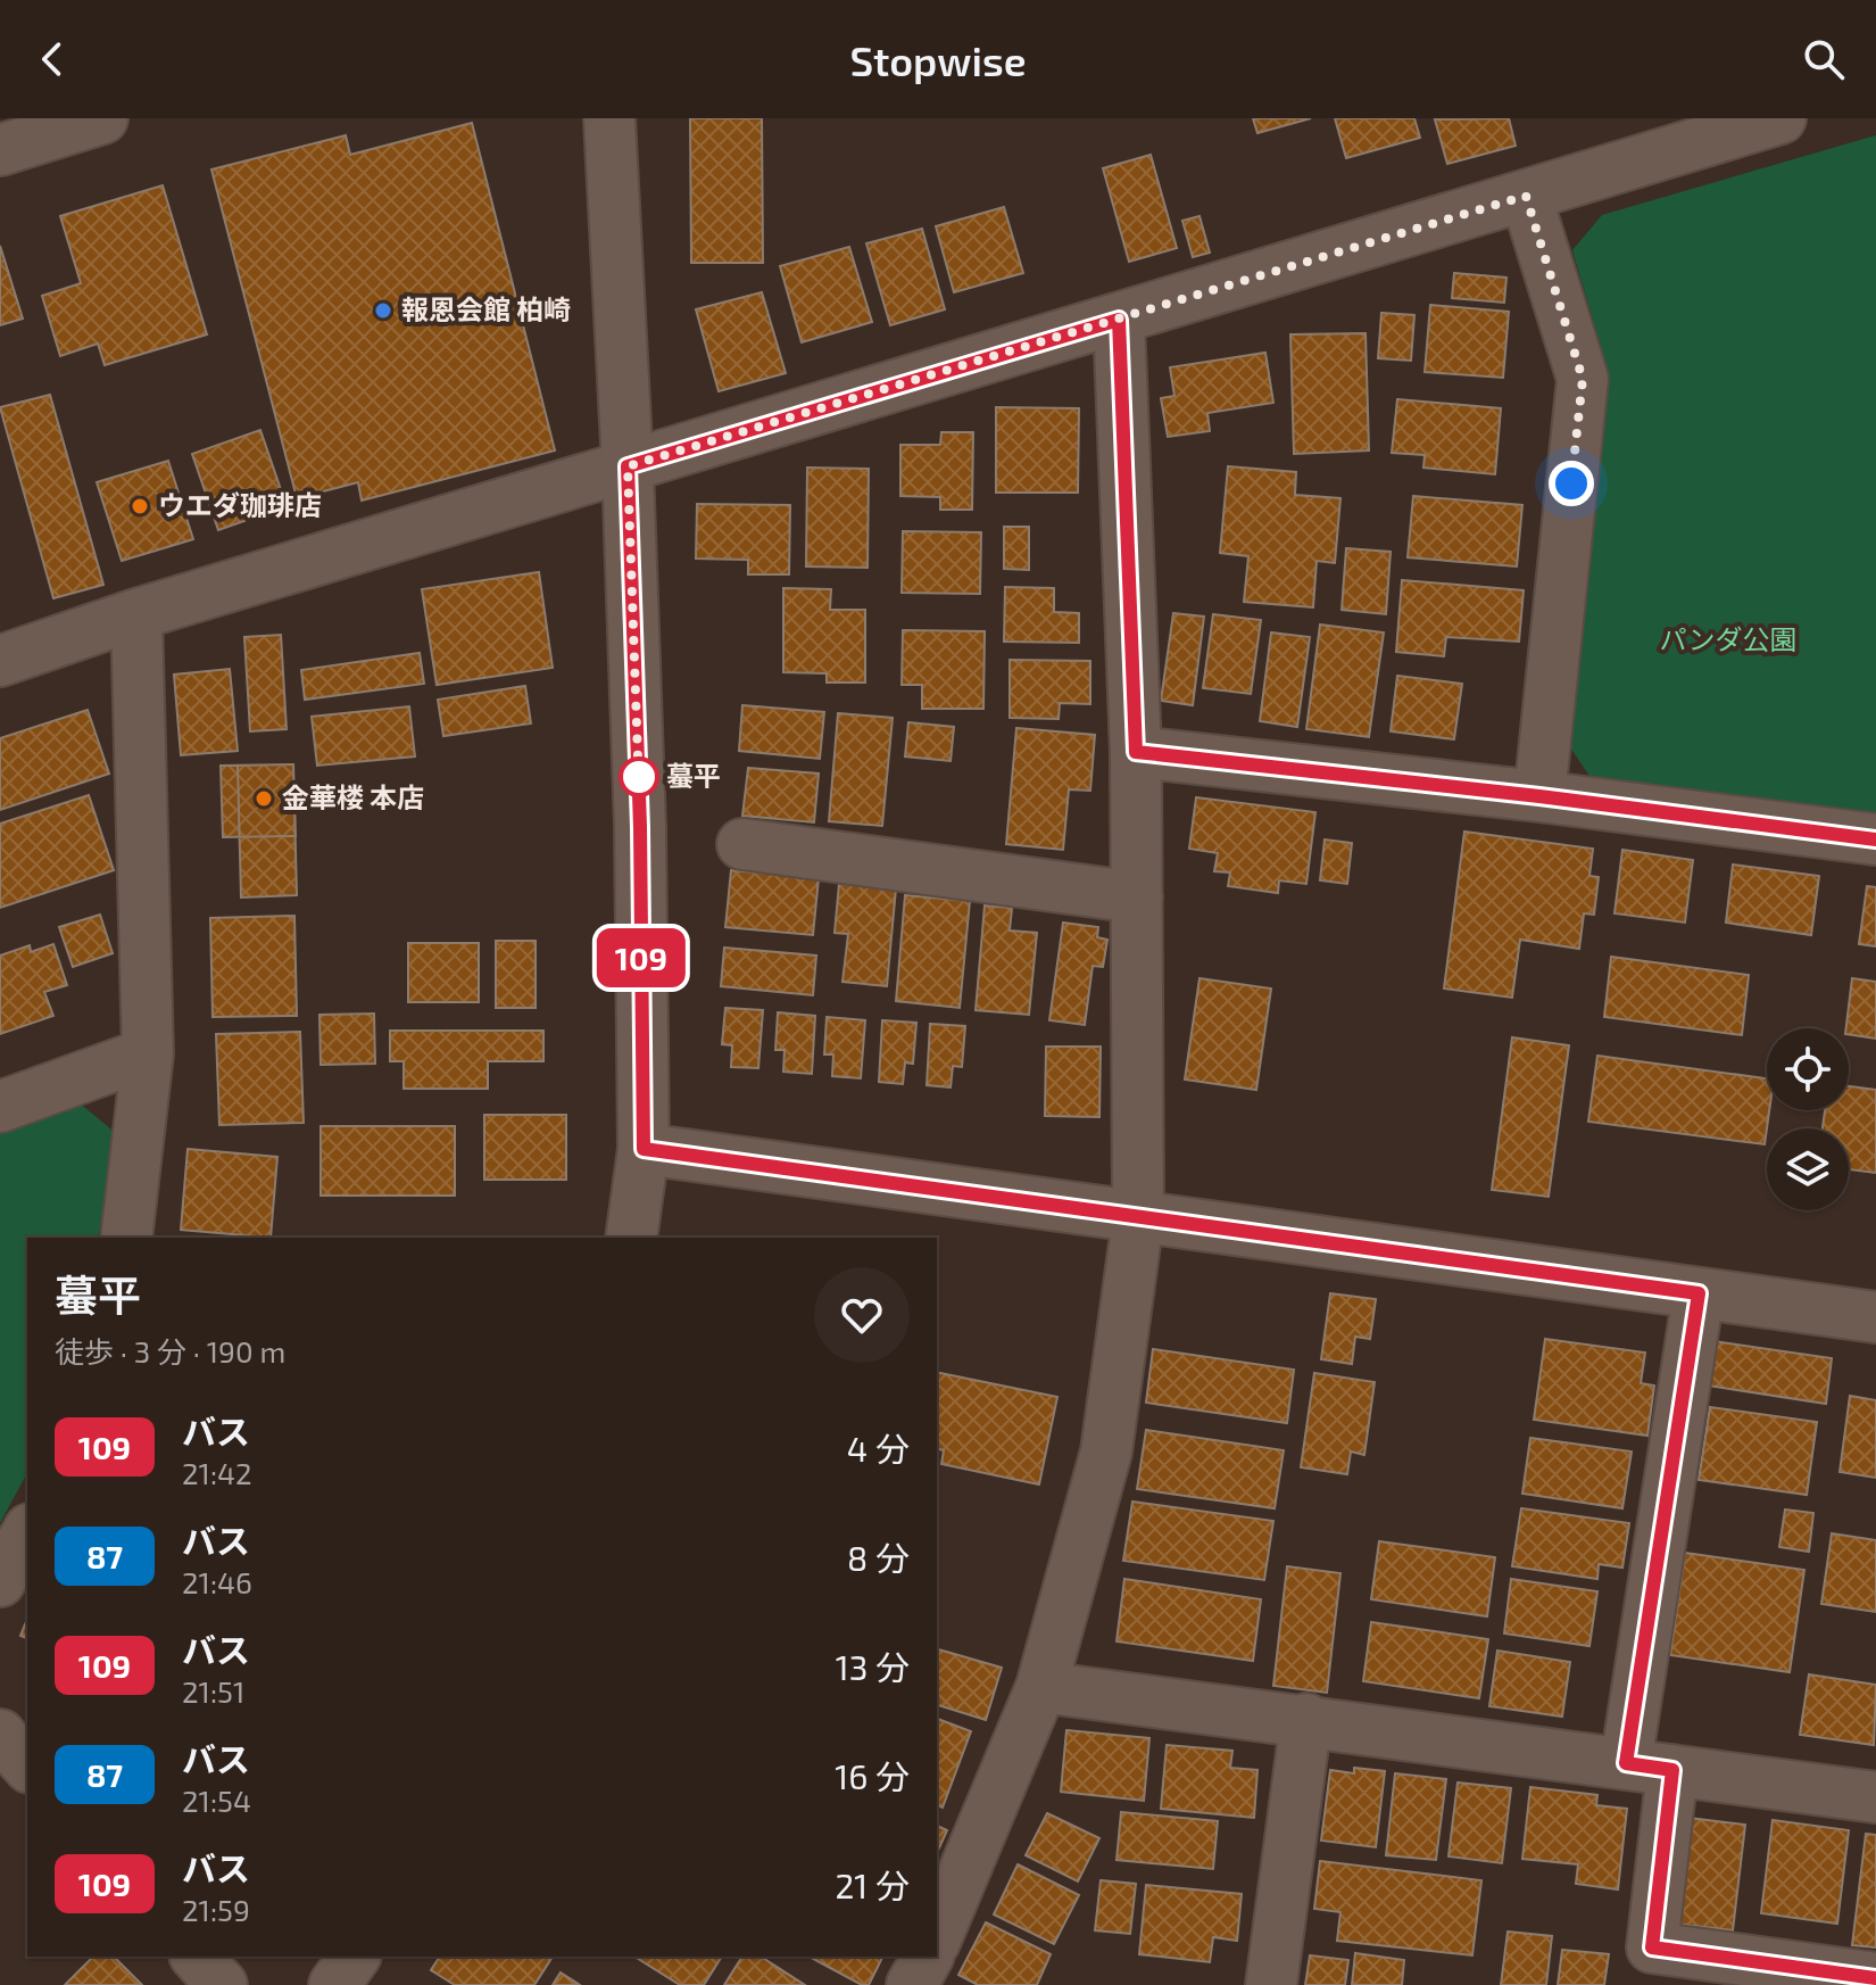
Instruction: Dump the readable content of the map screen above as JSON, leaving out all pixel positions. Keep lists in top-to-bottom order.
{
  "parks": ["パンダ公園"],
  "places": [
    "報恩会館 柏崎",
    "ウエダ珈琲店",
    "蟇平",
    "金華楼 本店"
  ],
  "lines": ["bus line 109"],
  "page": {
    "header": "Stopwise",
    "on_map": "109",
    "heading": ["蟇平", "徒歩 · 3 分 · 190 m"],
    "list": [
      {
        "mark": "109",
        "name": "バス",
        "note": "21:42",
        "value": "4 分"
      },
      {
        "mark": "87",
        "name": "バス",
        "note": "21:46",
        "value": "8 分"
      },
      {
        "mark": "109",
        "name": "バス",
        "note": "21:51",
        "value": "13 分"
      },
      {
        "mark": "87",
        "name": "バス",
        "note": "21:54",
        "value": "16 分"
      },
      {
        "mark": "109",
        "name": "バス",
        "note": "21:59",
        "value": "21 分"
      }
    ]
  }
}
